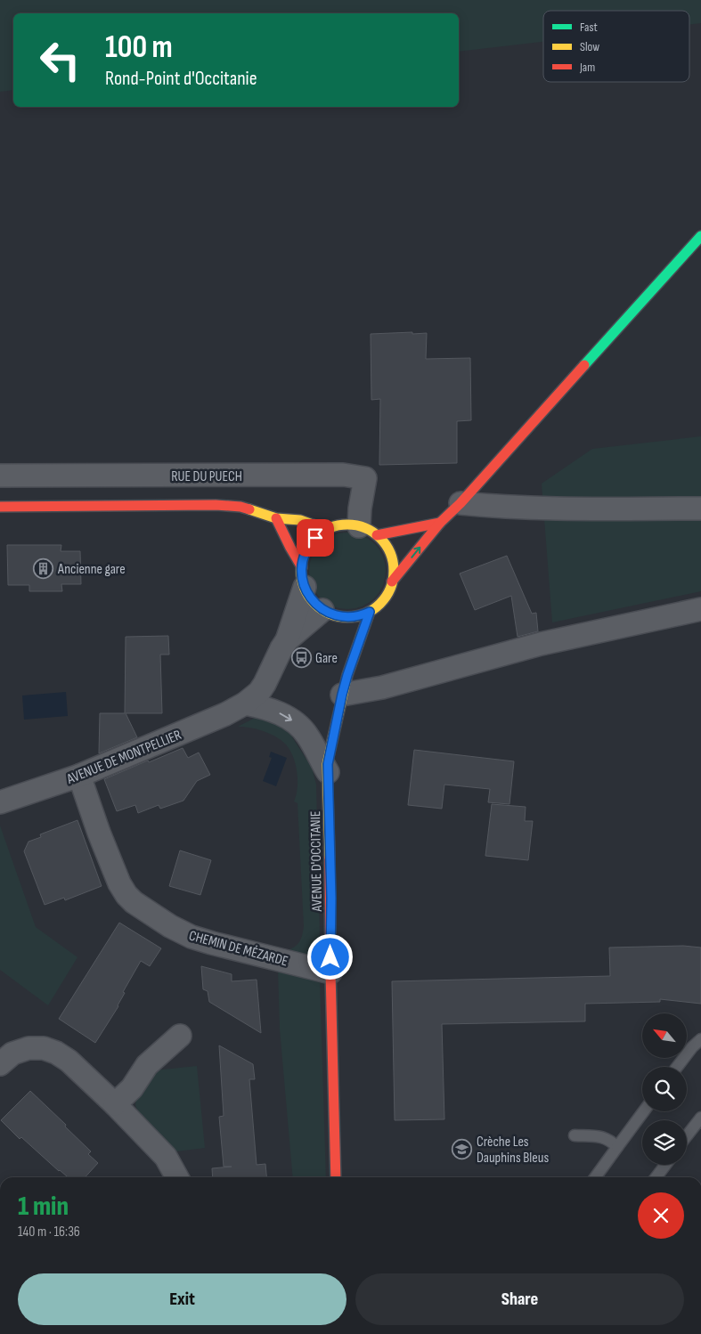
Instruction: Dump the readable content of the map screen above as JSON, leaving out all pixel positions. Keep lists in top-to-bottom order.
{
  "streets": {
    "street": [
      "RUE DU PUECH",
      "AVENUE DE MONTPELLIER",
      "AVENUE D'OCCITANIE",
      "CHEMIN DE MÉZARDE"
    ]
  },
  "crossings": [
    ["RUE DU PUECH", "AVENUE DE MONTPELLIER"],
    ["RUE DU PUECH", "AVENUE D'OCCITANIE"],
    ["AVENUE DE MONTPELLIER", "AVENUE D'OCCITANIE"],
    ["AVENUE DE MONTPELLIER", "CHEMIN DE MÉZARDE"],
    ["AVENUE D'OCCITANIE", "CHEMIN DE MÉZARDE"]
  ],
  "places": {
    "building": ["Ancienne gare"],
    "bus stop": ["Gare"],
    "school or university": ["Crèche Les Dauphins Bleus"]
  },
  "legend": ["Fast", "Slow", "Jam"],
  "north": "top left",
  "page": {
    "turn": ["100 m", "Rond-Point d'Occitanie"],
    "heading": ["1 min", "140 m · 16:36"],
    "buttons": ["Exit", "Share"]
  }
}
